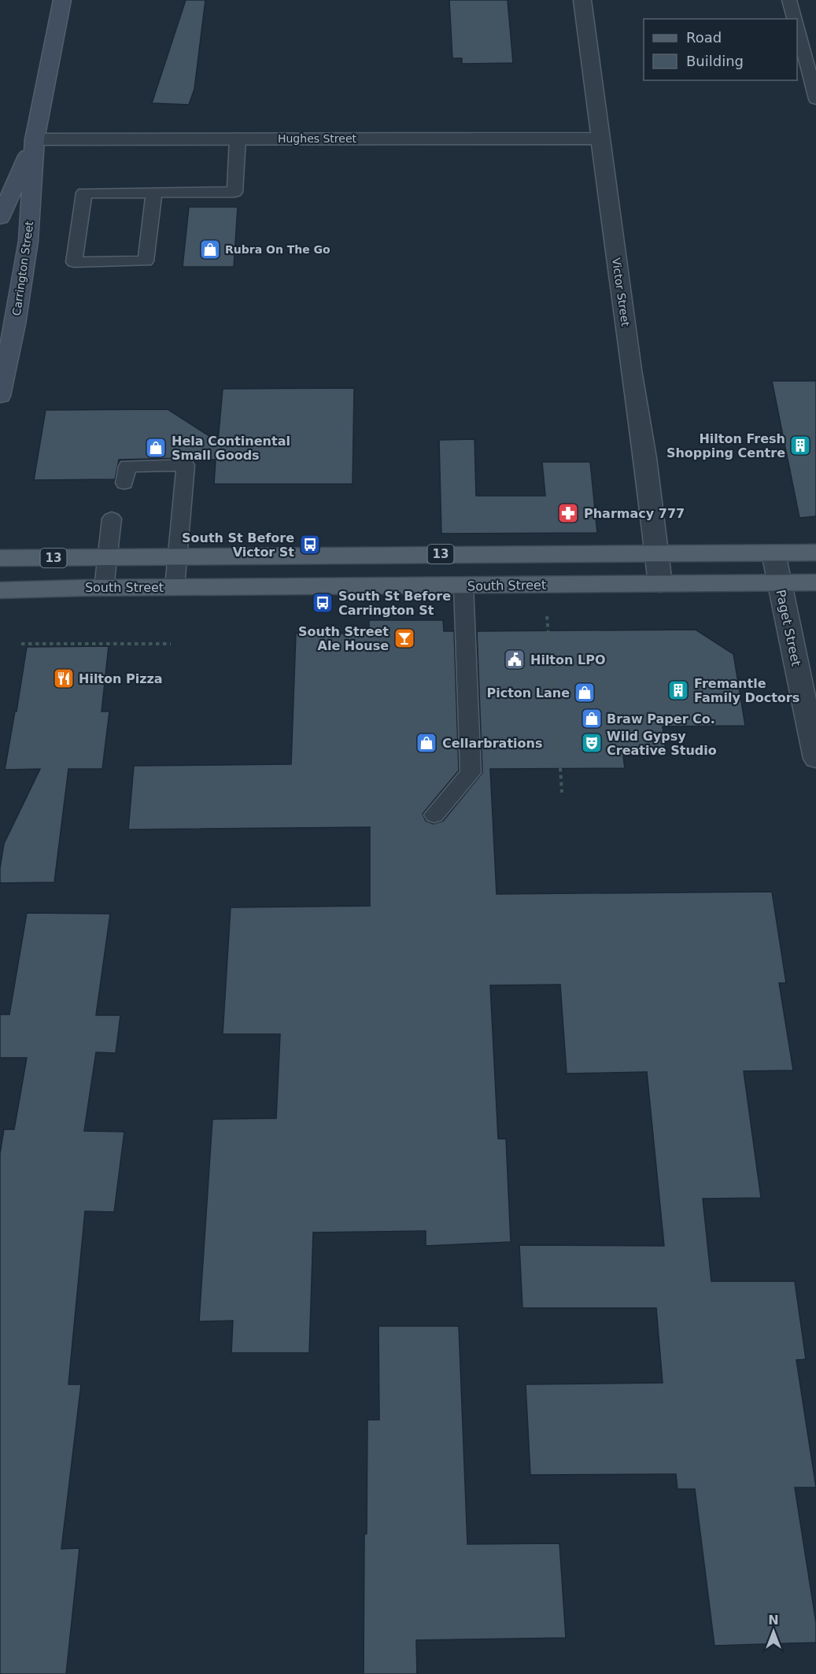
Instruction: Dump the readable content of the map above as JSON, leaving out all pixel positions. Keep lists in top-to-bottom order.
{
  "streets": {
    "main road": ["Carrington Street", "13", "South Street"],
    "street": ["Hughes Street", "Victor Street", "Paget Street"]
  },
  "crossings": [
    ["Hughes Street", "Carrington Street"],
    ["Hughes Street", "Victor Street"],
    ["Victor Street", "13"],
    ["Victor Street", "South Street"],
    ["13", "Paget Street"],
    ["South Street", "Paget Street"]
  ],
  "places": {
    "shop": [
      "Rubra On The Go",
      "Hela Continental Small Goods",
      "Picton Lane",
      "Braw Paper Co.",
      "Cellarbrations"
    ],
    "building": ["Hilton Fresh Shopping Centre", "Fremantle Family Doctors"],
    "pharmacy": ["Pharmacy 777"],
    "bus stop": ["South St Before Victor St", "South St Before Carrington St"],
    "bar": ["South Street Ale House"],
    "public building": ["Hilton LPO"],
    "restaurant": ["Hilton Pizza"],
    "theatre": ["Wild Gypsy Creative Studio"]
  },
  "legend": ["Road", "Building"],
  "north": "top"
}
